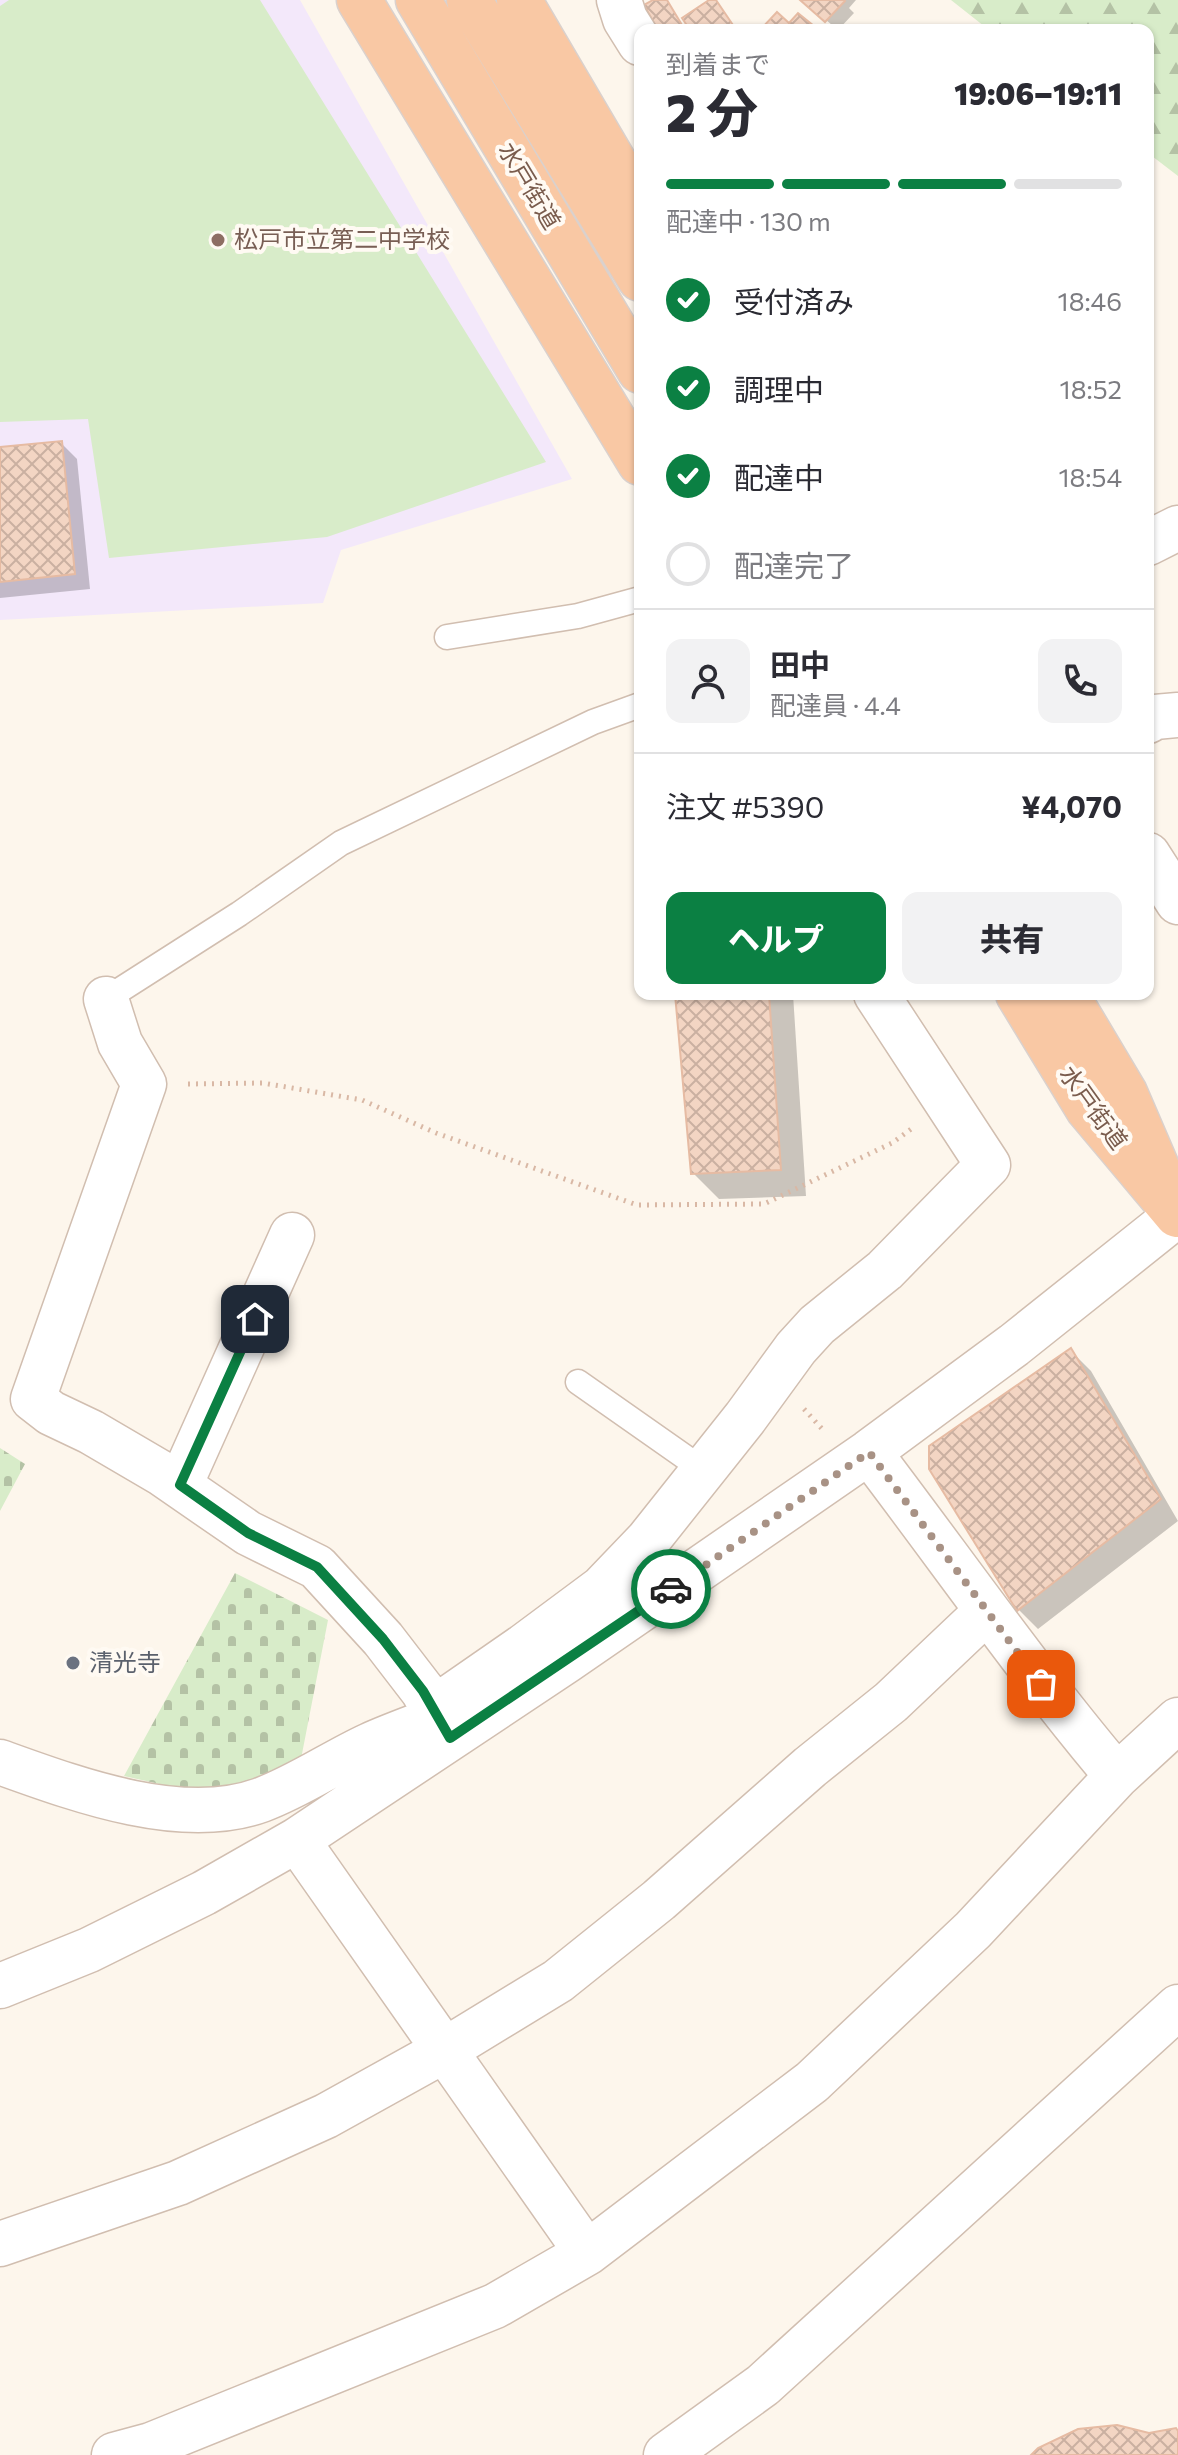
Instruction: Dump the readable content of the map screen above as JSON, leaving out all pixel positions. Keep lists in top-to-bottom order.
{
  "streets": {
    "highway": ["水戸街道"]
  },
  "places": ["松戸市立第二中学校", "清光寺"],
  "page": {
    "heading": ["2 分", "到着まで", "19:06–19:11"],
    "panel": [
      "田中",
      "配達員 · 4.4",
      "注文 #5390",
      "¥4,070"
    ],
    "bar": "配達中 · 130 m",
    "list": [
      ["受付済み", "18:46"],
      ["調理中", "18:52"],
      ["配達中", "18:54"],
      "配達完了"
    ],
    "buttons": ["ヘルプ", "共有"]
  }
}
